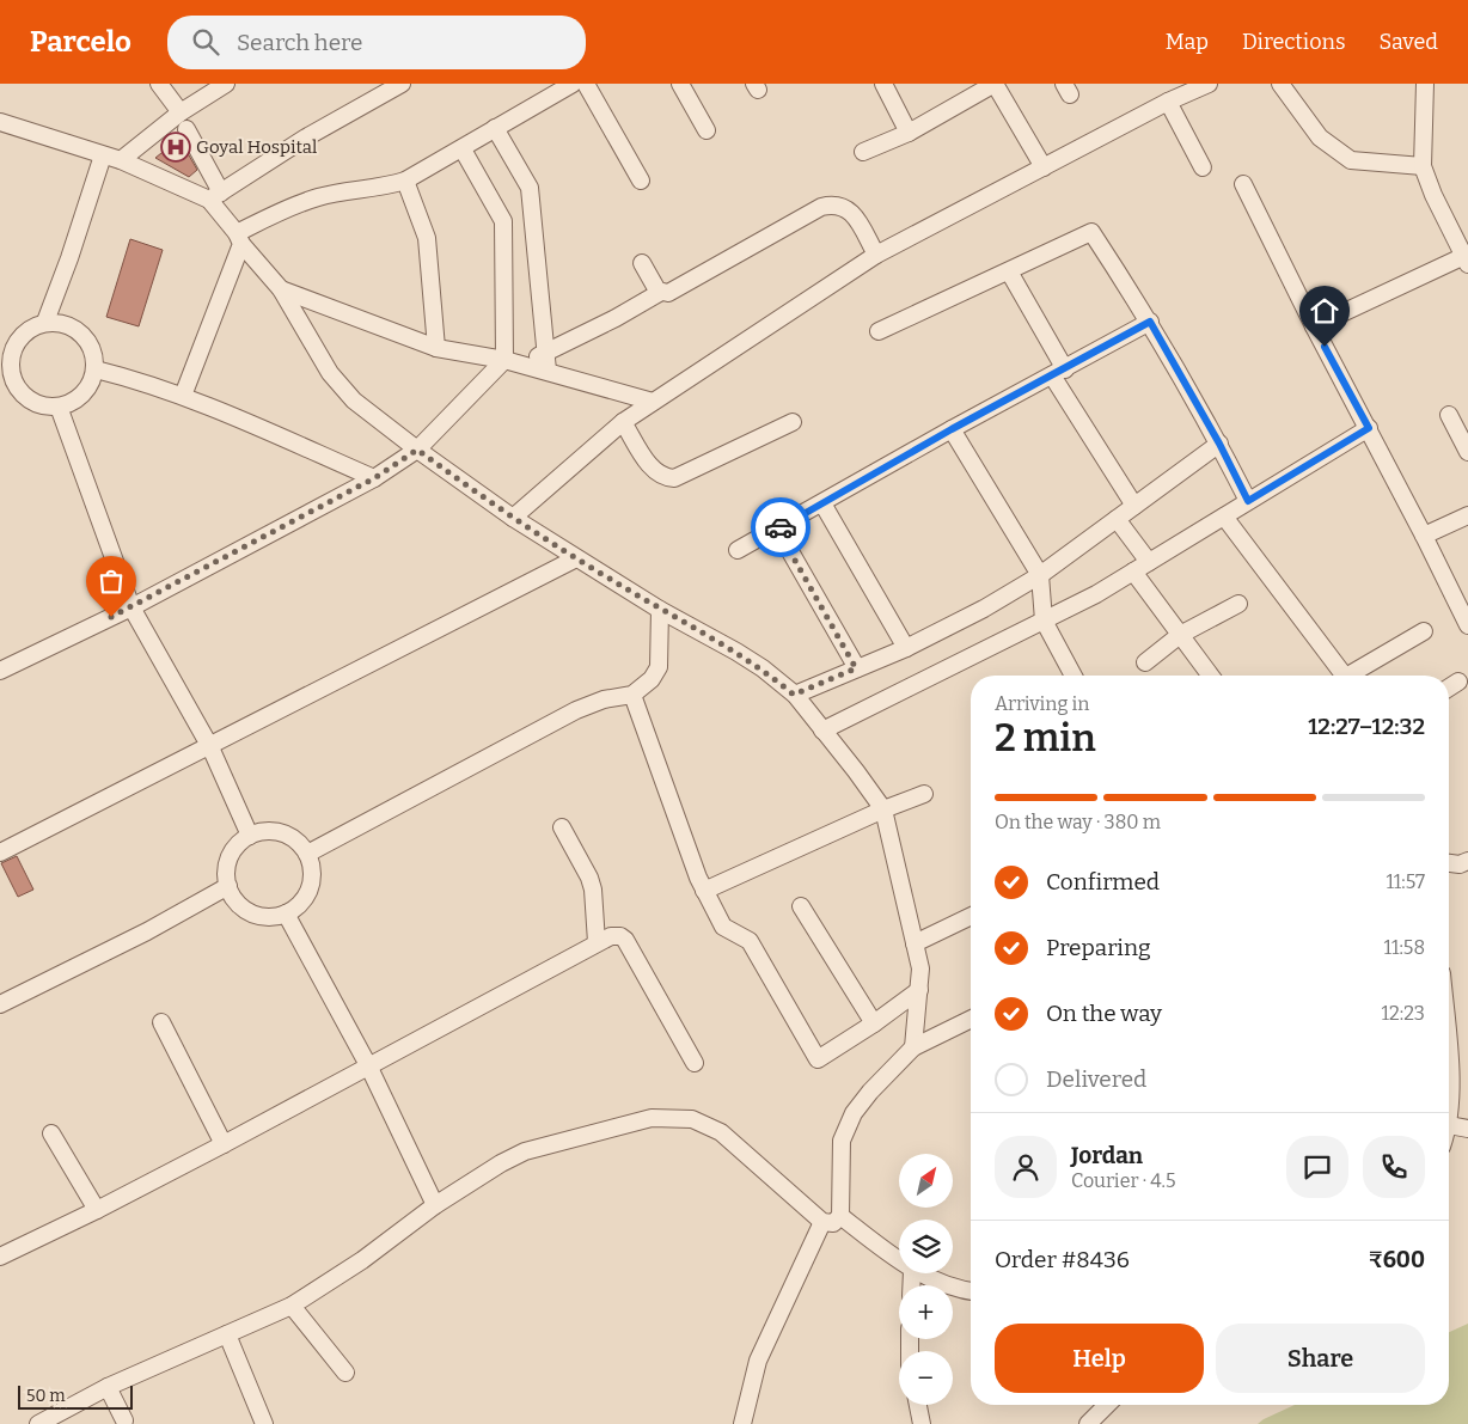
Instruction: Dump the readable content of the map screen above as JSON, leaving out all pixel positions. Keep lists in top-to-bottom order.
{
  "places": {
    "hospital": ["Goyal Hospital"]
  },
  "scale_bar": "50 m",
  "north": "top right",
  "page": {
    "header": "Parcelo",
    "search": "Search here",
    "nav": ["Map", "Directions", "Saved"],
    "heading": ["2 min", "Arriving in", "12:27–12:32"],
    "panel": [
      "Jordan",
      "Courier · 4.5",
      "Order #8436",
      "₹600"
    ],
    "bar": "On the way · 380 m",
    "list": [
      ["Confirmed", "11:57"],
      ["Preparing", "11:58"],
      ["On the way", "12:23"],
      "Delivered"
    ],
    "map_buttons": ["+", "−"],
    "buttons": ["Help", "Share"],
    "scale": "50 m"
  }
}
